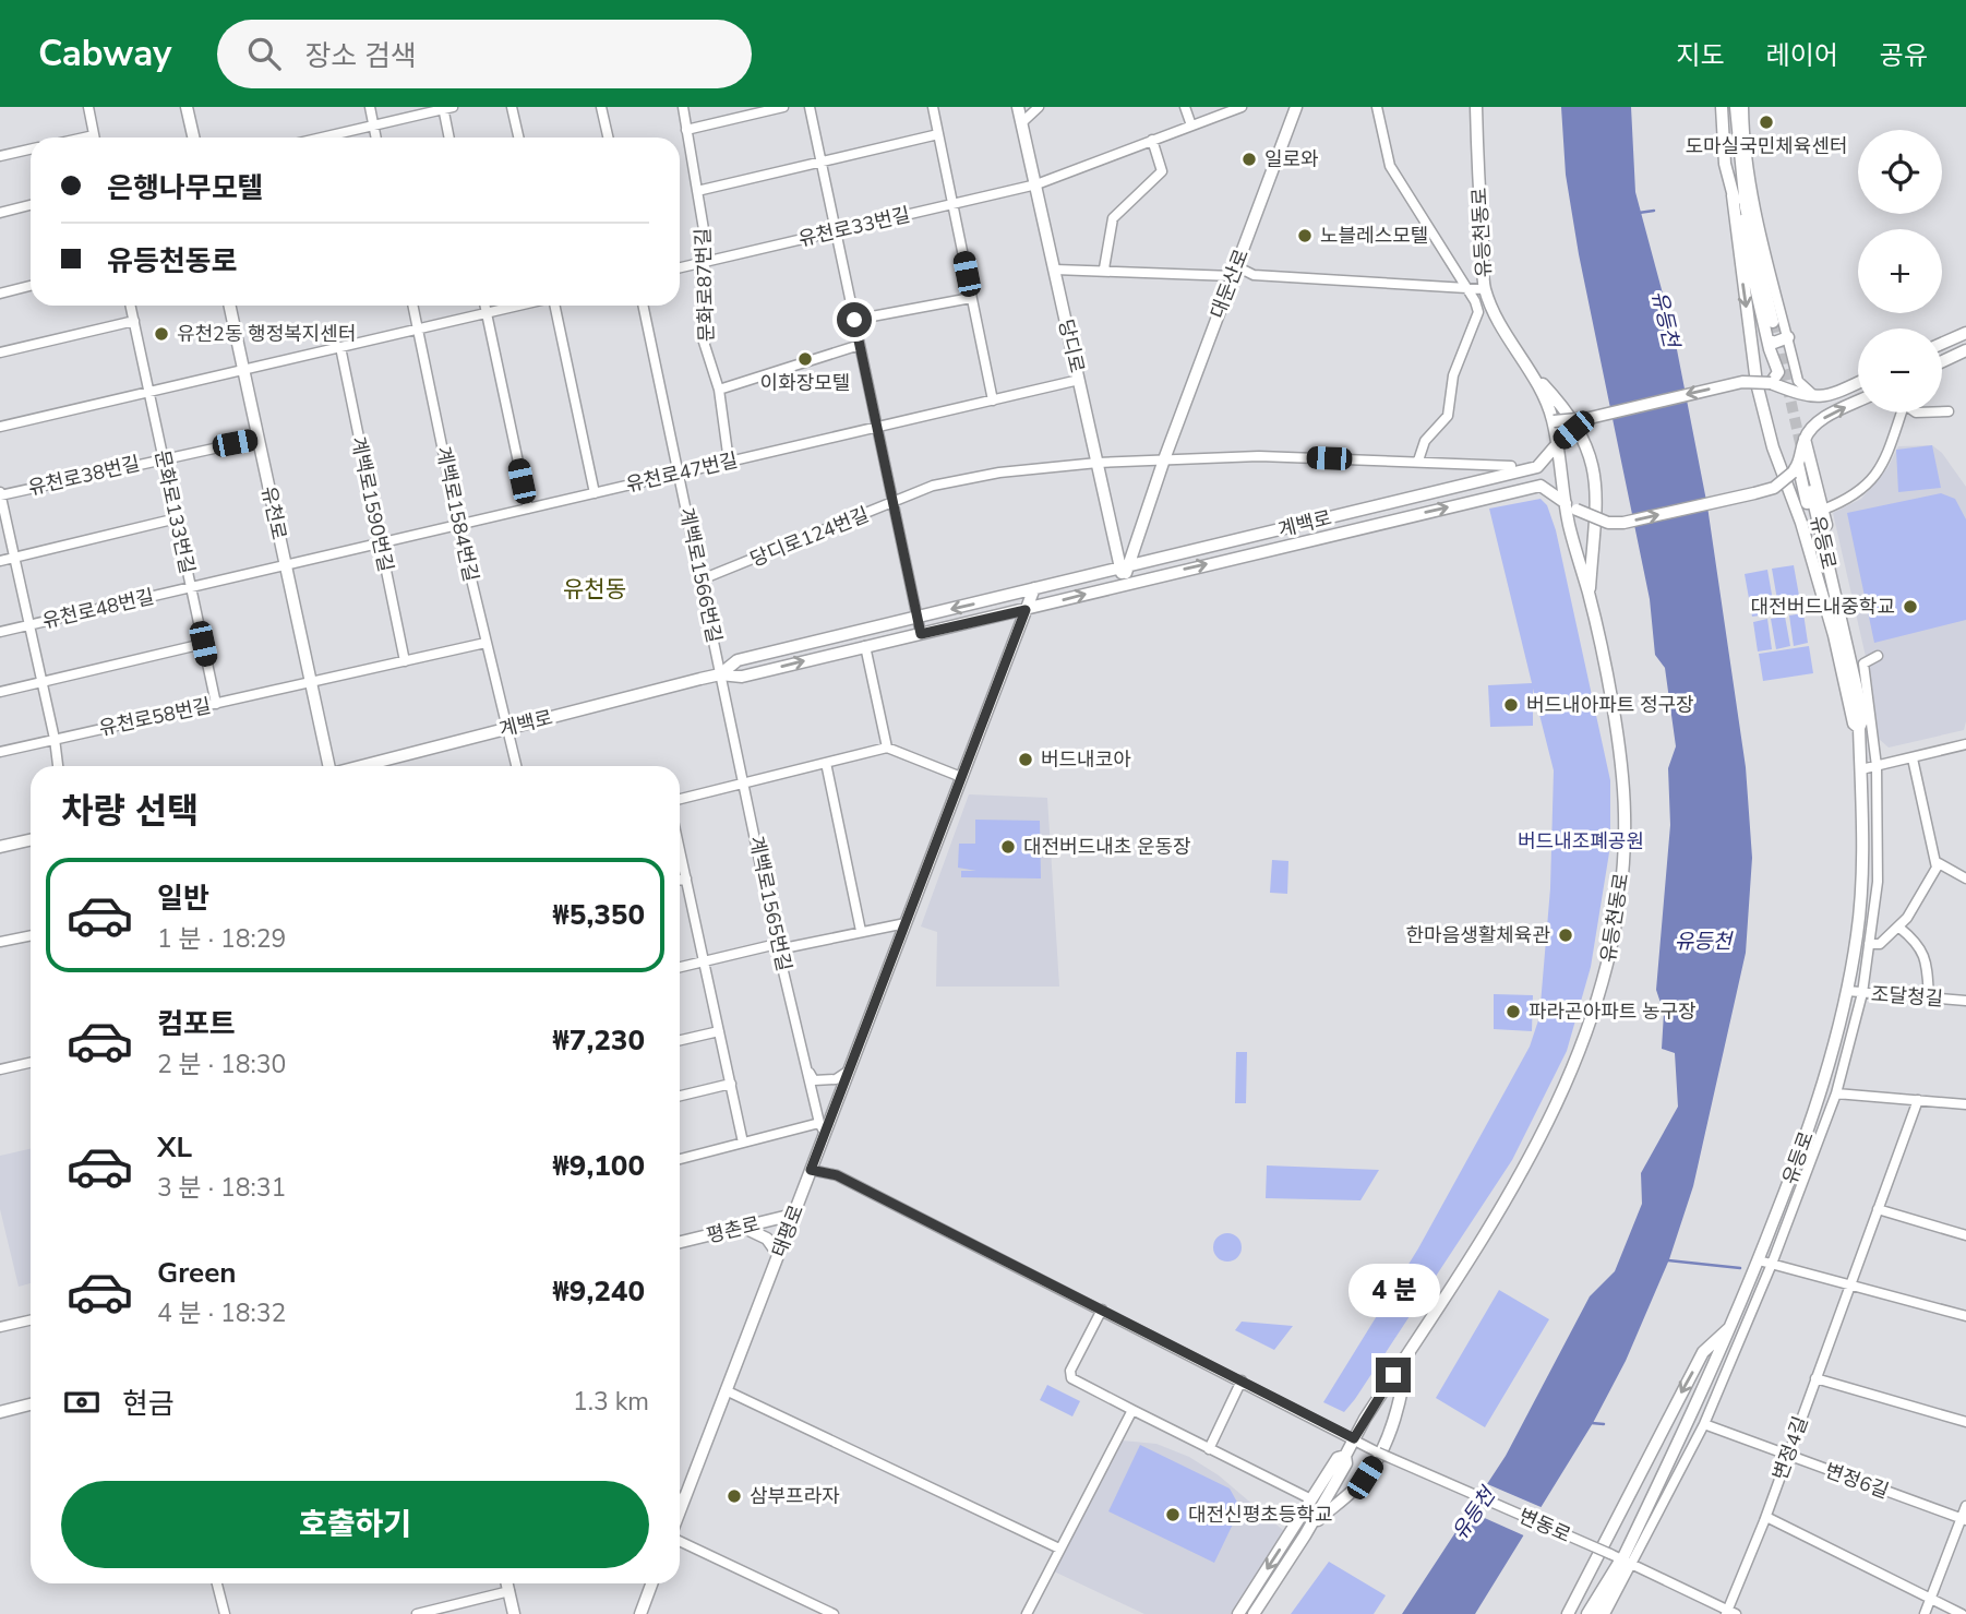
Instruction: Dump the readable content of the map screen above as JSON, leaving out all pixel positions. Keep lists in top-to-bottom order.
{
  "streets": {
    "main road": [
      "유등천동로",
      "대둔산로",
      "당디로",
      "유천로",
      "계백로",
      "유등로",
      "평촌로",
      "태평로"
    ],
    "street": [
      "유천로33번길",
      "문화로87번길",
      "유천로47번길",
      "유천로38번길",
      "계백로1590번길",
      "문화로133번길",
      "계백로1584번길",
      "당디로124번길",
      "계백로1566번길",
      "유천로48번길",
      "유천로58번길",
      "계백로1565번길",
      "조달청길",
      "변정4길",
      "변정6길",
      "변동로"
    ]
  },
  "crossings": [
    ["유천로33번길", "문화로87번길"],
    ["유천로33번길", "당디로"],
    ["유등천동로", "계백로"],
    ["유등천동로", "변동로"],
    ["대둔산로", "당디로"],
    ["대둔산로", "계백로"],
    ["문화로87번길", "유천로47번길"],
    ["당디로", "유천로47번길"],
    ["당디로", "계백로"],
    ["당디로", "당디로124번길"],
    ["유천로47번길", "계백로1590번길"],
    ["유천로47번길", "유천로"],
    ["유천로47번길", "계백로1584번길"],
    ["유천로47번길", "계백로1566번길"],
    ["유천로47번길", "유천로48번길"],
    ["유천로38번길", "문화로133번길"],
    ["유천로38번길", "유천로"],
    ["문화로133번길", "유천로48번길"],
    ["문화로133번길", "유천로58번길"],
    ["유천로", "유천로48번길"],
    ["유천로", "유천로58번길"],
    ["계백로1584번길", "계백로"],
    ["계백로", "계백로1566번길"],
    ["계백로", "계백로1565번길"],
    ["계백로", "태평로"],
    ["당디로124번길", "계백로1566번길"],
    ["유등로", "조달청길"],
    ["유등로", "변동로"],
    ["계백로1566번길", "계백로1565번길"],
    ["계백로1565번길", "태평로"],
    ["평촌로", "태평로"],
    ["변정4길", "변정6길"],
    ["변정4길", "변동로"]
  ],
  "districts": ["유천동"],
  "water": ["유등천"],
  "parks": ["버드내조폐공원"],
  "places": [
    "도마실국민체육센터",
    "일로와",
    "노블레스모텔",
    "유천2동 행정복지센터",
    "이화장모텔",
    "대전버드내중학교",
    "버드내아파트 정구장",
    "버드내코아",
    "대전버드내초 운동장",
    "한마음생활체육관",
    "파라곤아파트 농구장",
    "삼부프라자",
    "대전신평초등학교"
  ],
  "page": {
    "header": "Cabway",
    "search": "장소 검색",
    "nav": ["지도", "레이어", "공유"],
    "map_buttons": ["+", "−"],
    "banner": ["은행나무모텔", "유등천동로"],
    "heading": "차량 선택",
    "list": [
      {
        "name": "일반",
        "note": "1 분 · 18:29",
        "value": "₩5,350"
      },
      {
        "name": "컴포트",
        "note": "2 분 · 18:30",
        "value": "₩7,230"
      },
      {
        "name": "XL",
        "note": "3 분 · 18:31",
        "value": "₩9,100"
      },
      {
        "name": "Green",
        "note": "4 분 · 18:32",
        "value": "₩9,240"
      }
    ],
    "bubble": "4 분",
    "pay": ["현금", "1.3 km"],
    "buttons": "호출하기"
  }
}
